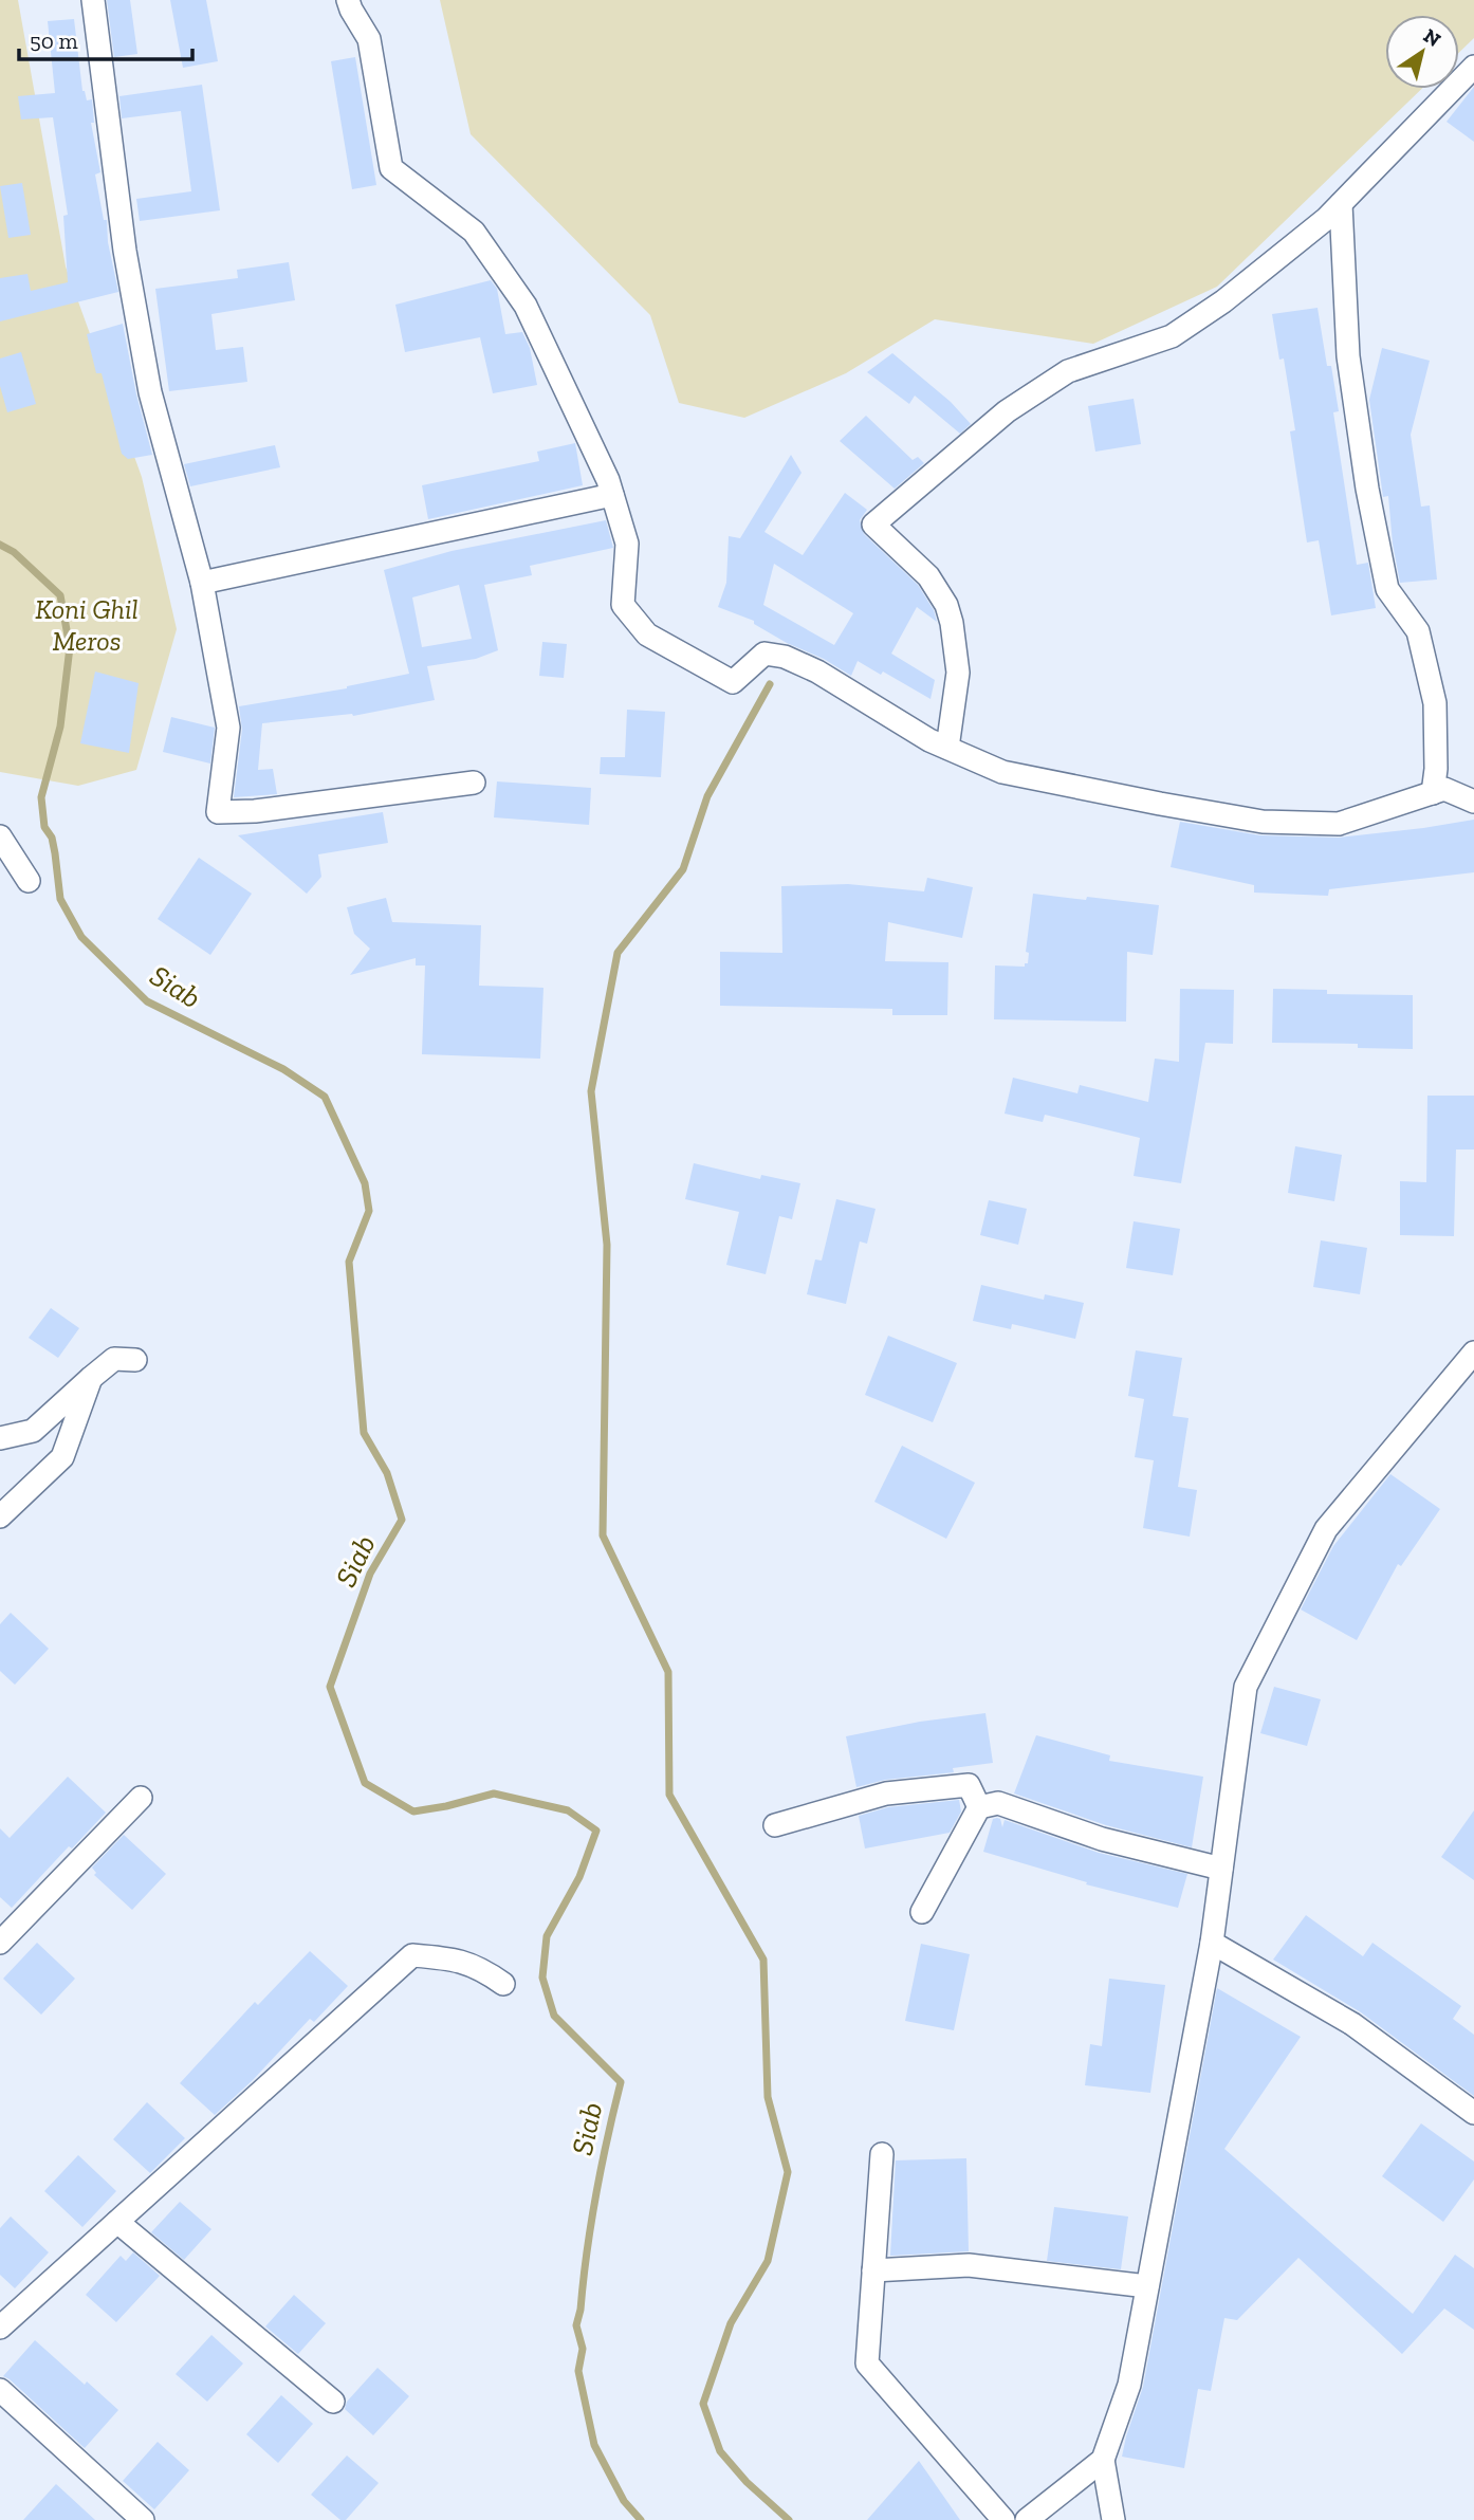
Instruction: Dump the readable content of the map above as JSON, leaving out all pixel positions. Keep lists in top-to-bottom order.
{
  "water": ["Siab"],
  "parks": ["Koni Ghil Meros"],
  "scale_bar": "50 m",
  "north": "top right"
}
